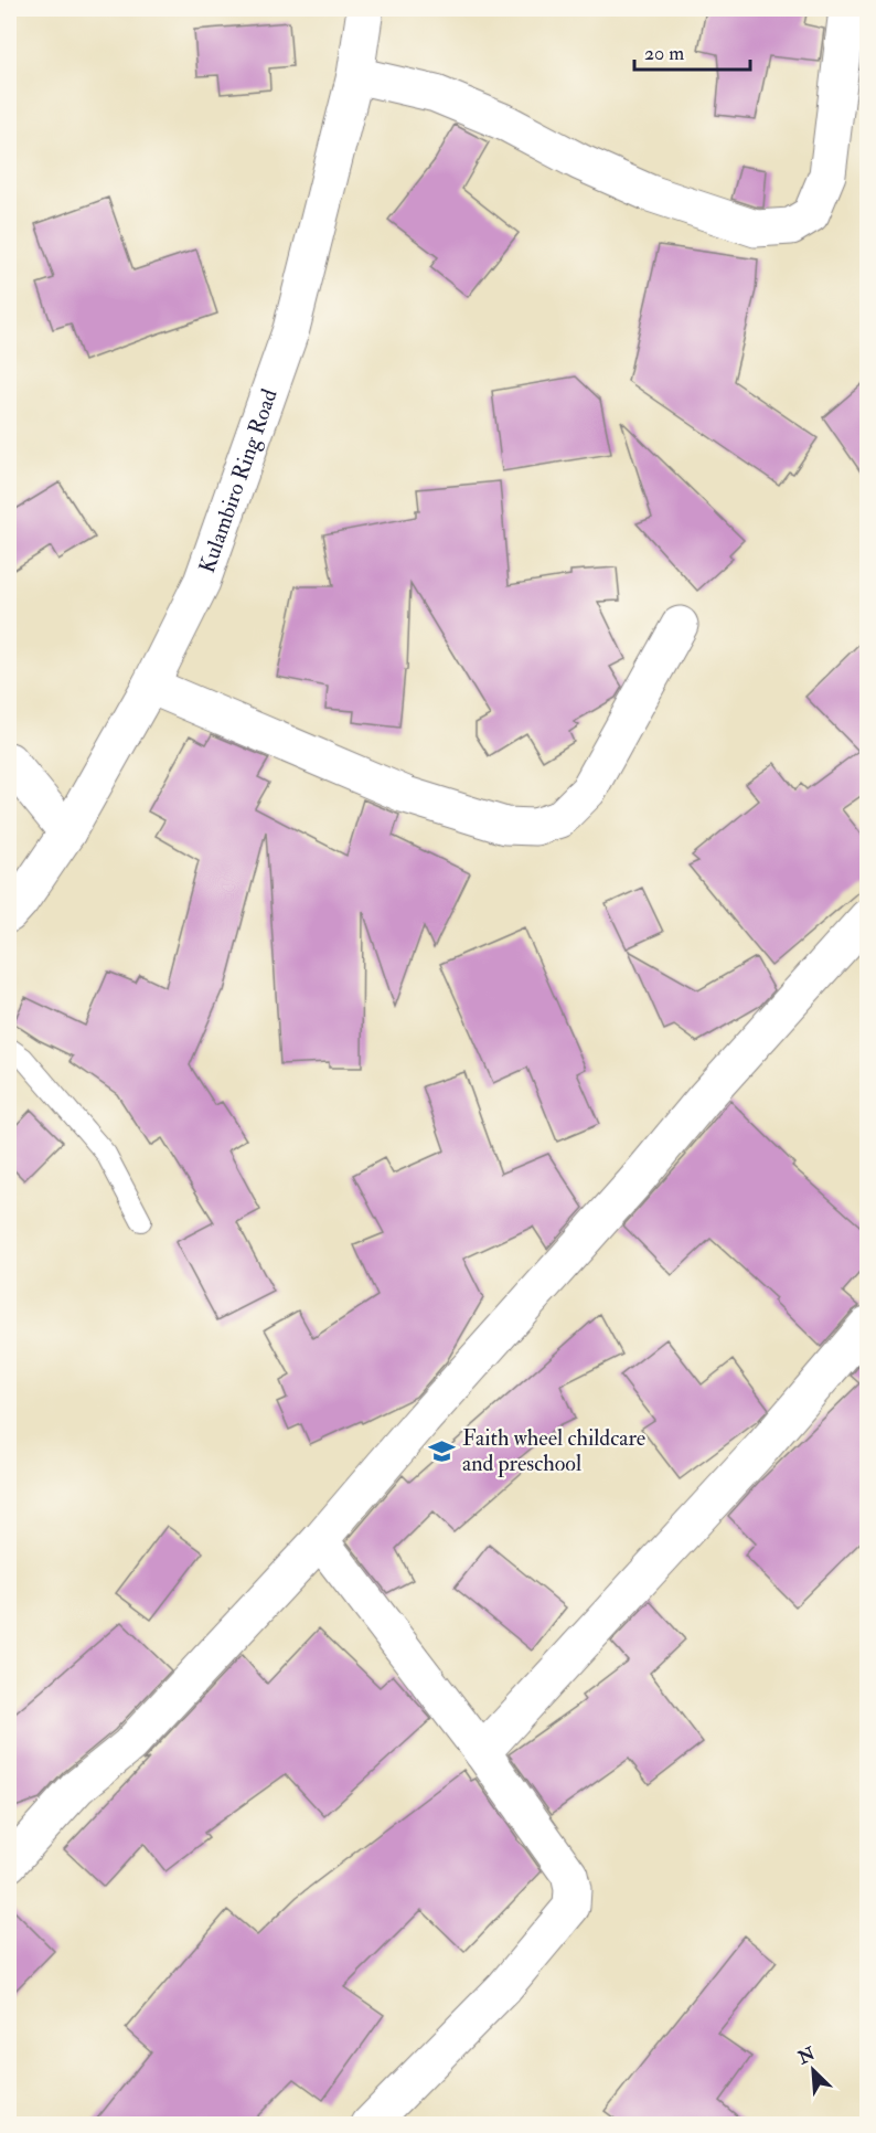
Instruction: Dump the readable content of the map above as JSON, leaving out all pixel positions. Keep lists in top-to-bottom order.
{
  "streets": {
    "street": ["Kulambiro Ring Road"]
  },
  "places": {
    "school or university": ["Faith wheel childcare and preschool"]
  },
  "scale_bar": "20 m",
  "north": "top left"
}
